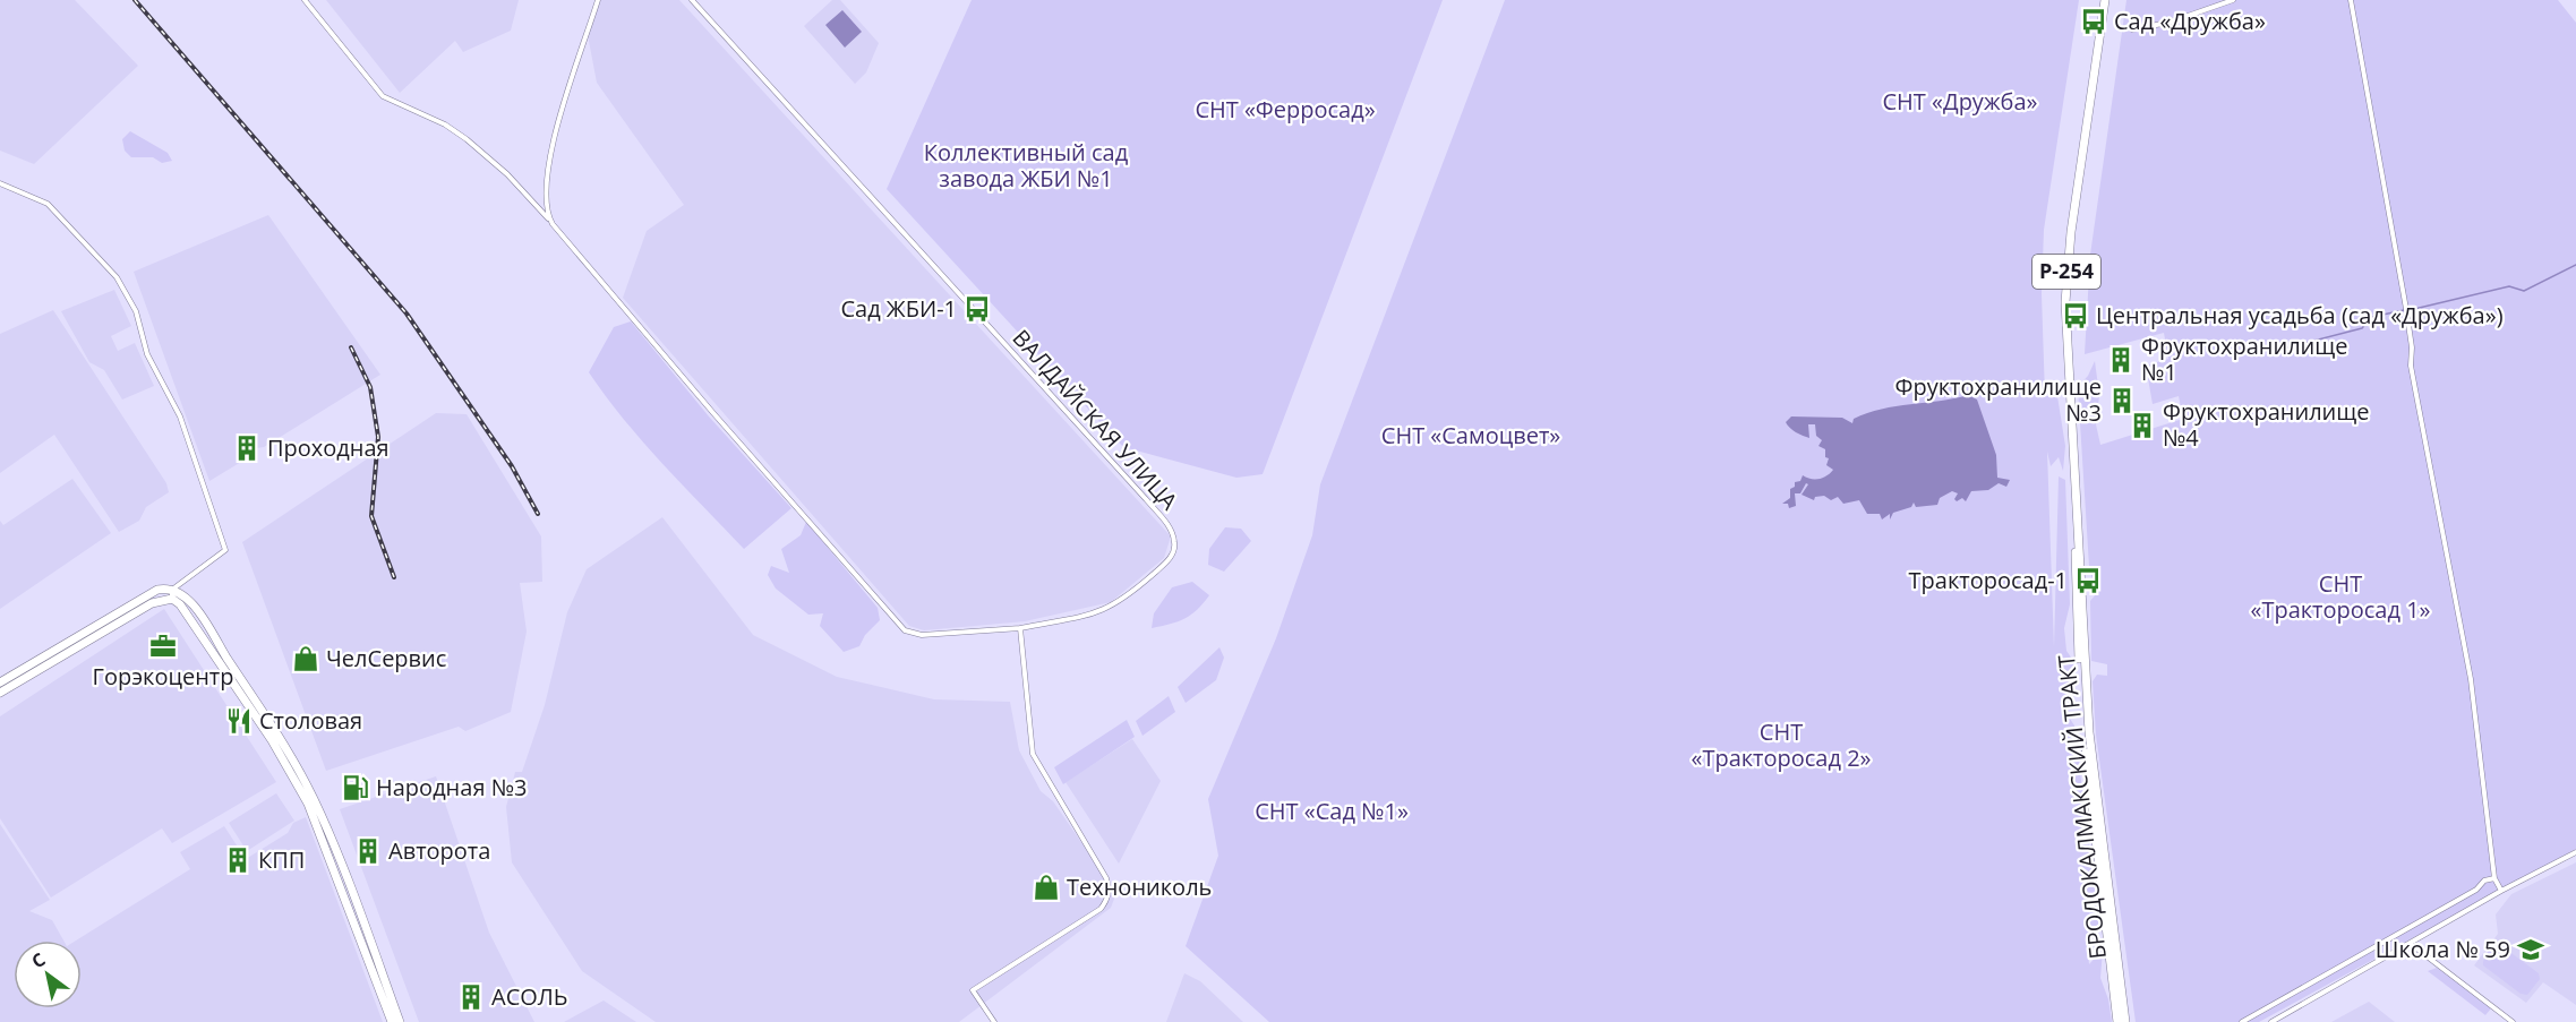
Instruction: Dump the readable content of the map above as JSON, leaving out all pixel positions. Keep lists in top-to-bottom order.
{
  "streets": {
    "main road": ["Р-254", "БРОДОКАЛМАКСКИЙ ТРАКТ"],
    "street": ["ВАЛДАЙСКАЯ УЛИЦА"]
  },
  "parks": [
    "СНТ «Дружба»",
    "СНТ «Ферросад»",
    "Коллективный сад завода ЖБИ №1",
    "СНТ «Самоцвет»",
    "СНТ «Тракторосад 1»",
    "СНТ «Тракторосад 2»",
    "СНТ «Сад №1»"
  ],
  "places": {
    "bus stop": [
      "Сад «Дружба»",
      "Сад ЖБИ-1",
      "Центральная усадьба (сад «Дружба»)",
      "Тракторосад-1"
    ],
    "building": [
      "Фруктохранилище №1",
      "Фруктохранилище №3",
      "Фруктохранилище №4",
      "Проходная",
      "Авторота",
      "КПП",
      "АСОЛЬ"
    ],
    "office": ["Горэкоцентр"],
    "shop": ["ЧелСервис", "Технониколь"],
    "restaurant": ["Столовая"],
    "fuel station": ["Народная №3"],
    "school or university": ["Школа № 59"]
  },
  "north": "top left"
}
